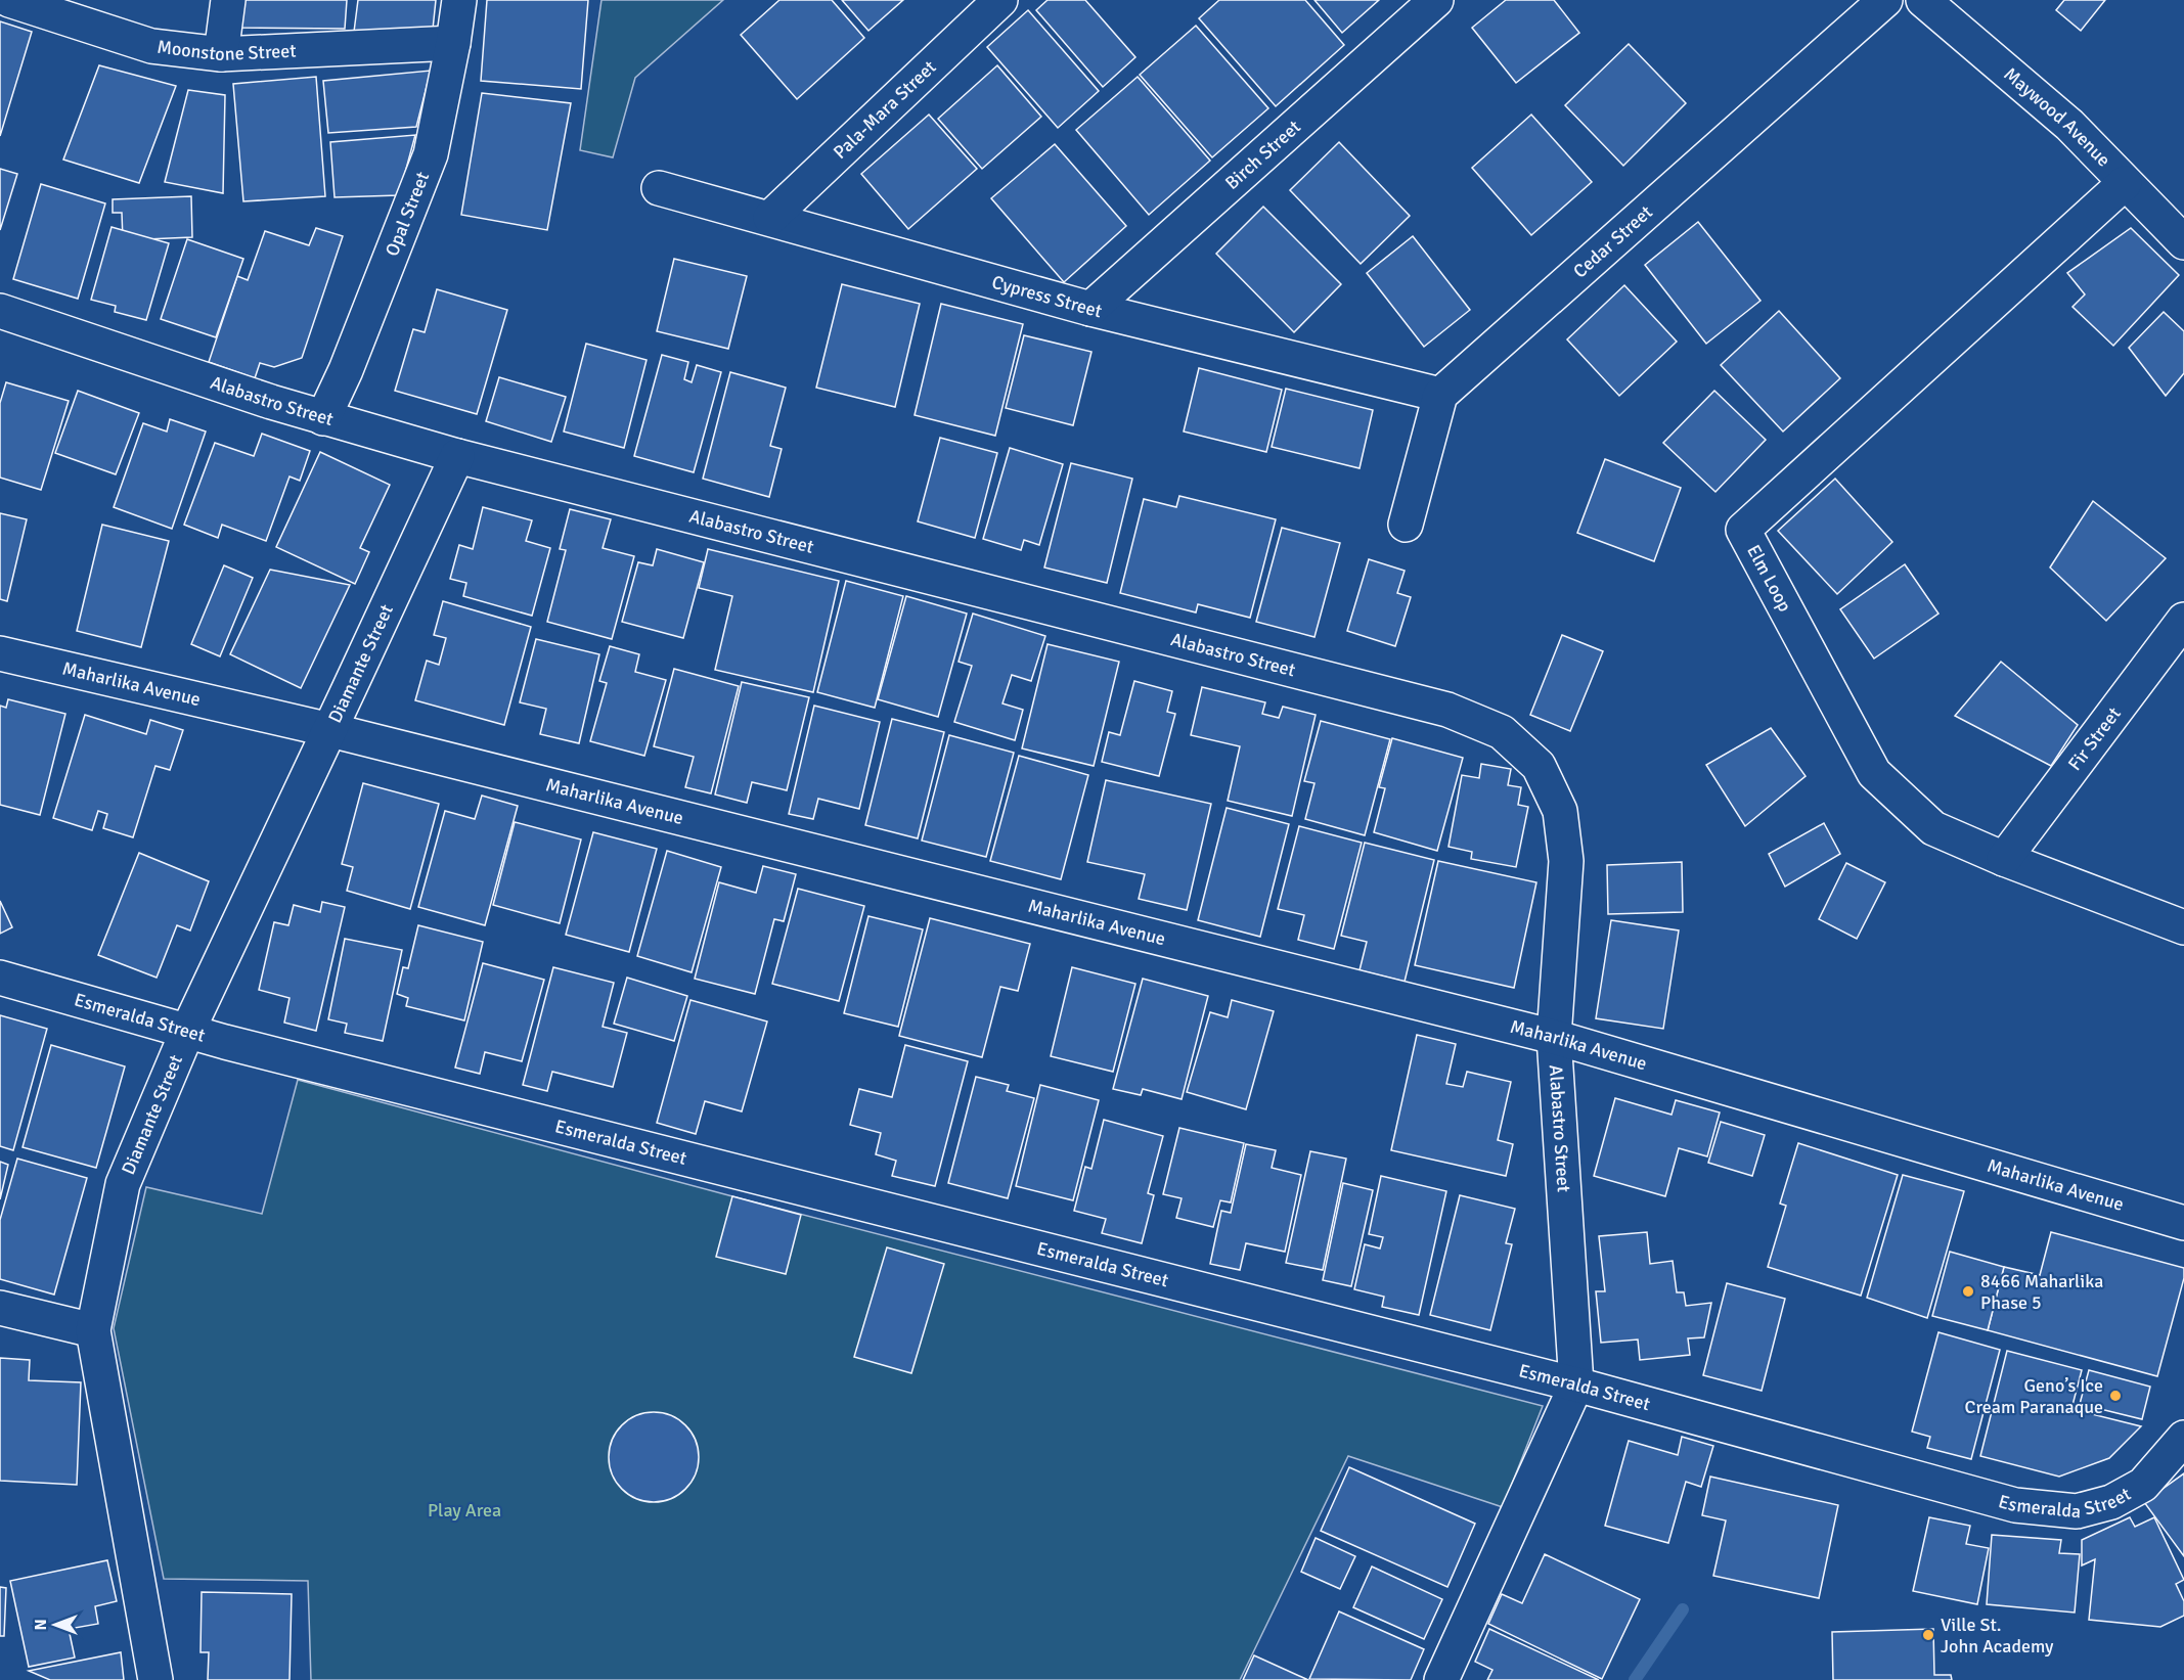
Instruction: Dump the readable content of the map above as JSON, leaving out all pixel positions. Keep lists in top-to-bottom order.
{
  "streets": {
    "street": [
      "Moonstone Street",
      "Pala-Mara Street",
      "Maywood Avenue",
      "Birch Street",
      "Opal Street",
      "Cedar Street",
      "Cypress Street",
      "Alabastro Street",
      "Elm Loop",
      "Diamante Street",
      "Maharlika Avenue",
      "Fir Street",
      "Esmeralda Street"
    ]
  },
  "crossings": [
    ["Moonstone Street", "Opal Street"],
    ["Pala-Mara Street", "Cypress Street"],
    ["Maywood Avenue", "Elm Loop"],
    ["Birch Street", "Cypress Street"],
    ["Opal Street", "Alabastro Street"],
    ["Cedar Street", "Cypress Street"],
    ["Alabastro Street", "Diamante Street"],
    ["Alabastro Street", "Maharlika Avenue"],
    ["Alabastro Street", "Esmeralda Street"],
    ["Elm Loop", "Fir Street"],
    ["Diamante Street", "Maharlika Avenue"],
    ["Diamante Street", "Esmeralda Street"]
  ],
  "parks": ["Play Area"],
  "places": ["8466 Maharlika Phase 5", "Geno’s Ice Cream Paranaque", "Ville St. John Academy"],
  "north": "left"
}
